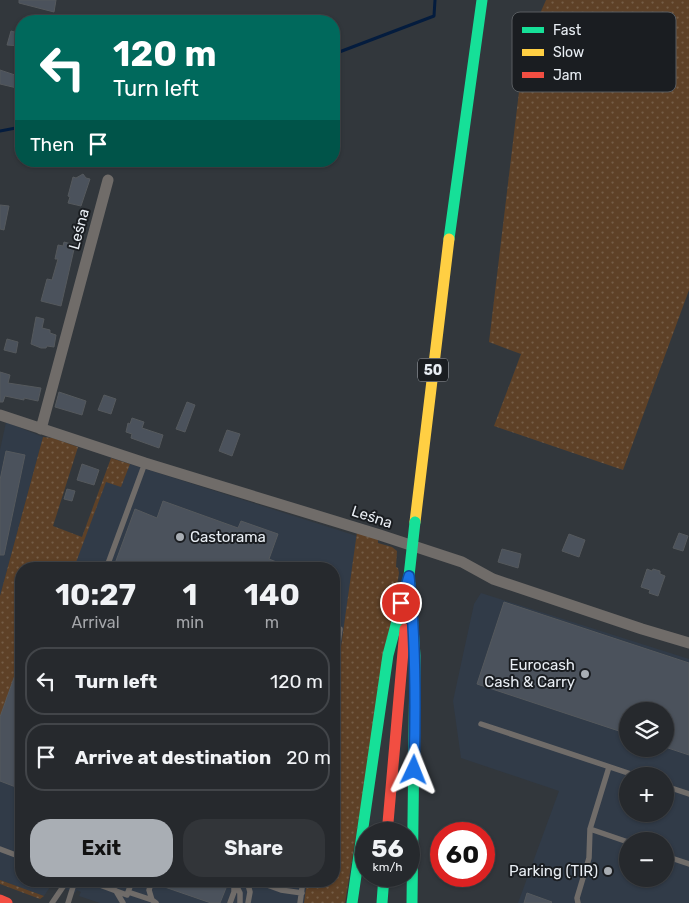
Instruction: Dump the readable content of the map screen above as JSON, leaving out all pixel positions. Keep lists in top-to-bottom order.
{
  "streets": {
    "main road": ["50"],
    "street": ["Leśna"]
  },
  "places": ["Castorama", "Eurocash Cash & Carry", "Parking (TIR)"],
  "legend": ["Fast", "Slow", "Jam"],
  "page": {
    "turn": ["120 m", "Turn left"],
    "then": "Then",
    "eta": [
      "10:27",
      "Arrival",
      "1",
      "min",
      "140",
      "m"
    ],
    "list": [
      {
        "name": "Turn left",
        "value": "120 m"
      },
      {
        "name": "Arrive at destination",
        "value": "20 m"
      }
    ],
    "map_buttons": ["+", "−"],
    "buttons": ["Exit", "Share"],
    "speed": "56 km/h",
    "limit": "60"
  }
}
